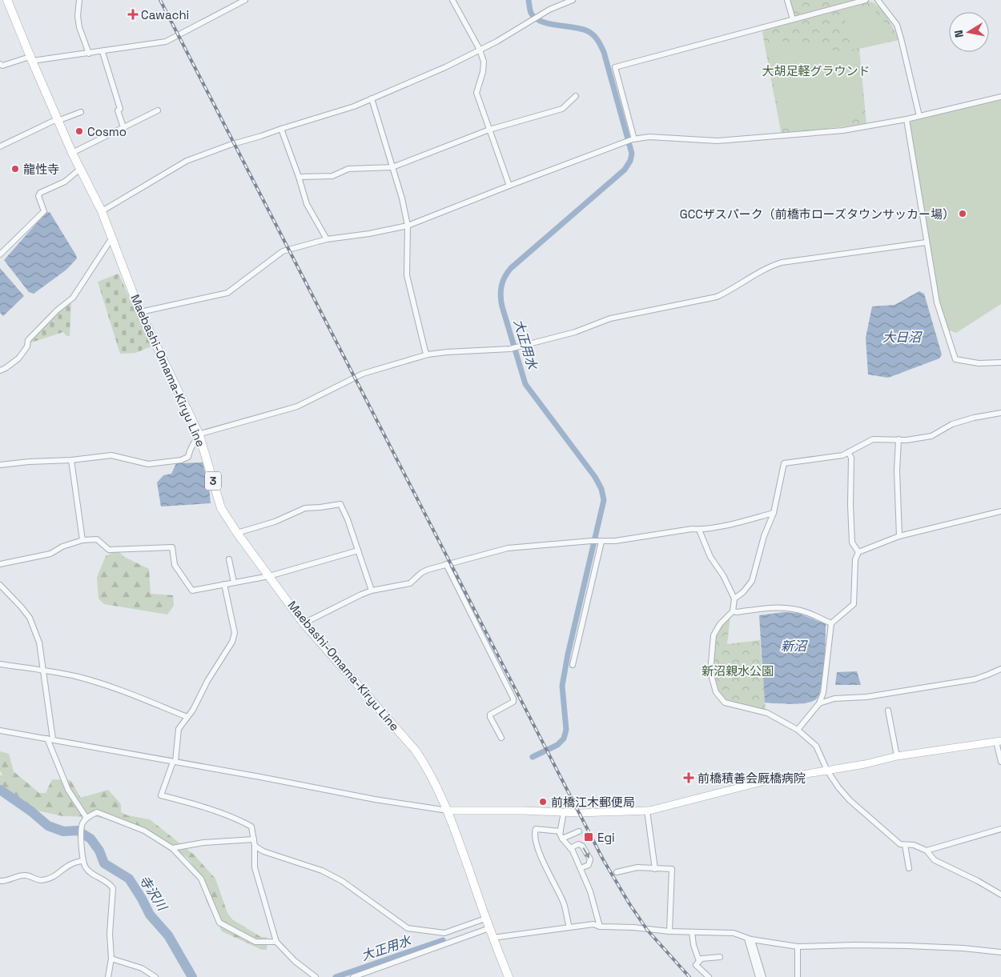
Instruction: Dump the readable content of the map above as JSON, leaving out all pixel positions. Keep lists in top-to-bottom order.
{
  "streets": {
    "main road": ["Maebashi-Omama-Kiryu Line", "3"]
  },
  "crossings": [
    ["Maebashi-Omama-Kiryu Line", "3"]
  ],
  "water": [
    "大日沼",
    "大正用水",
    "新沼",
    "寺沢川"
  ],
  "parks": ["大胡足軽グラウンド", "新沼親水公園"],
  "places": {
    "health": ["Cawachi", "前橋積善会厩橋病院"],
    "other": [
      "Cosmo",
      "龍性寺",
      "GCCザスパーク（前橋市ローズタウンサッカー場）",
      "前橋江木郵便局"
    ],
    "transit": ["Egi"]
  },
  "north": "left"
}
